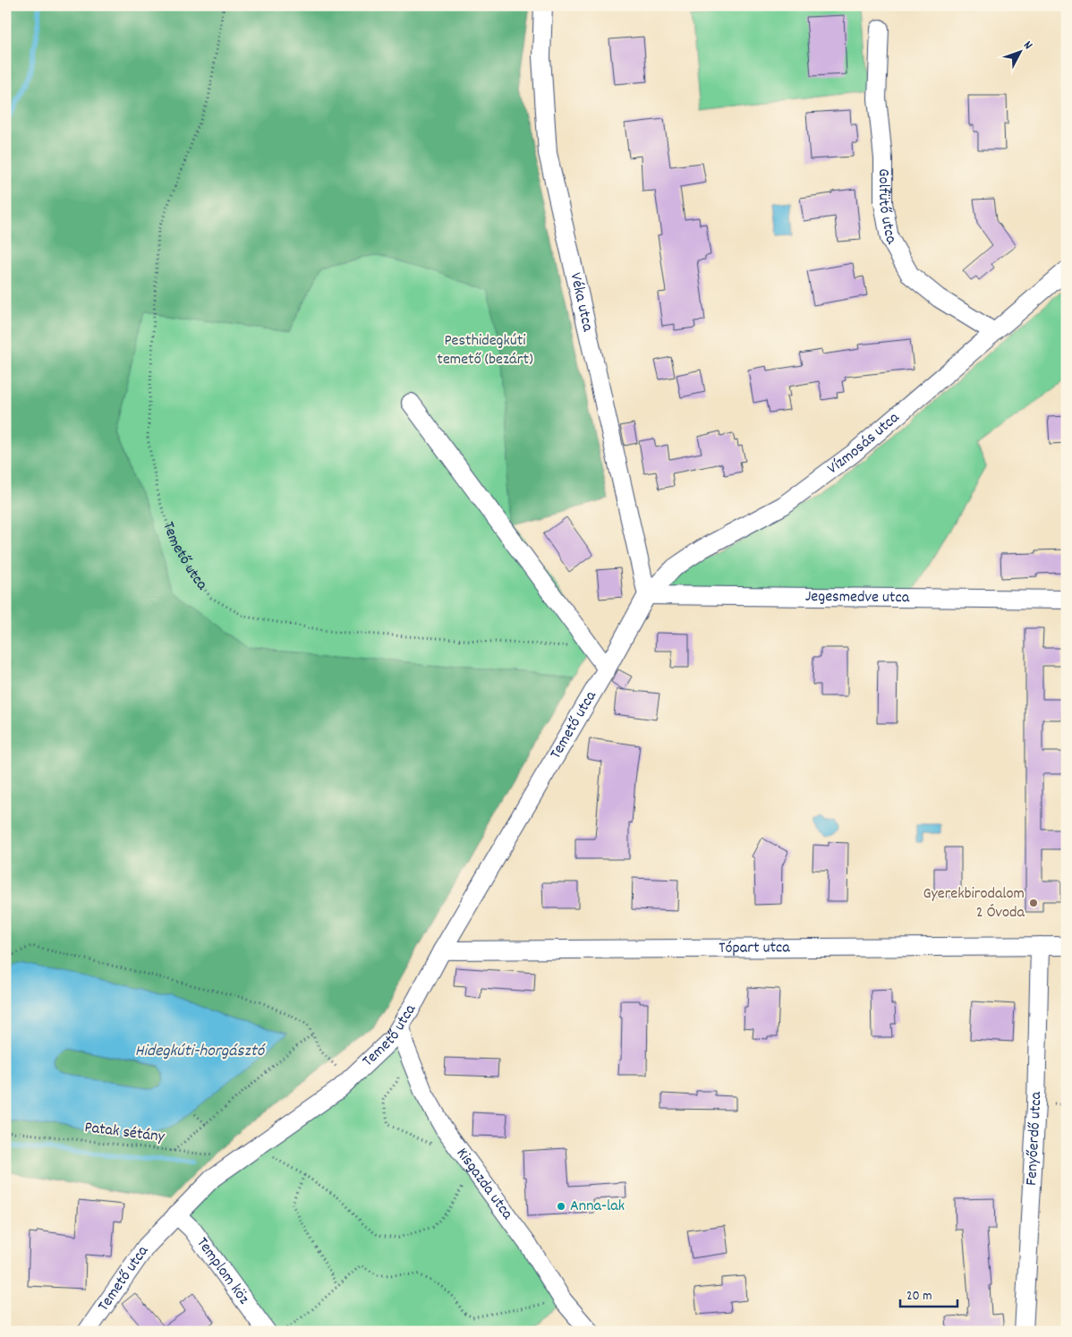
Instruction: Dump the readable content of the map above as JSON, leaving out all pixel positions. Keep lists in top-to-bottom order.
{
  "streets": {
    "street": [
      "Golfütő utca",
      "Véka utca",
      "Vízmosás utca",
      "Temető utca",
      "Jegesmedve utca",
      "Tópart utca",
      "Fenyőerdő utca",
      "Kisgazda utca",
      "Templom köz"
    ],
    "path": ["Patak sétány"]
  },
  "crossings": [
    ["Golfütő utca", "Vízmosás utca"],
    ["Véka utca", "Vízmosás utca"],
    ["Véka utca", "Temető utca"],
    ["Véka utca", "Jegesmedve utca"],
    ["Vízmosás utca", "Temető utca"],
    ["Vízmosás utca", "Jegesmedve utca"],
    ["Temető utca", "Jegesmedve utca"],
    ["Temető utca", "Tópart utca"],
    ["Temető utca", "Patak sétány"],
    ["Temető utca", "Kisgazda utca"],
    ["Temető utca", "Templom köz"],
    ["Tópart utca", "Fenyőerdő utca"]
  ],
  "water": ["Hidegkúti-horgásztó"],
  "parks": ["Pesthidegkúti temető (bezárt)"],
  "places": ["Gyerekbirodalom 2 Óvoda", "Anna-lak"],
  "scale_bar": "20 m",
  "north": "top right"
}
